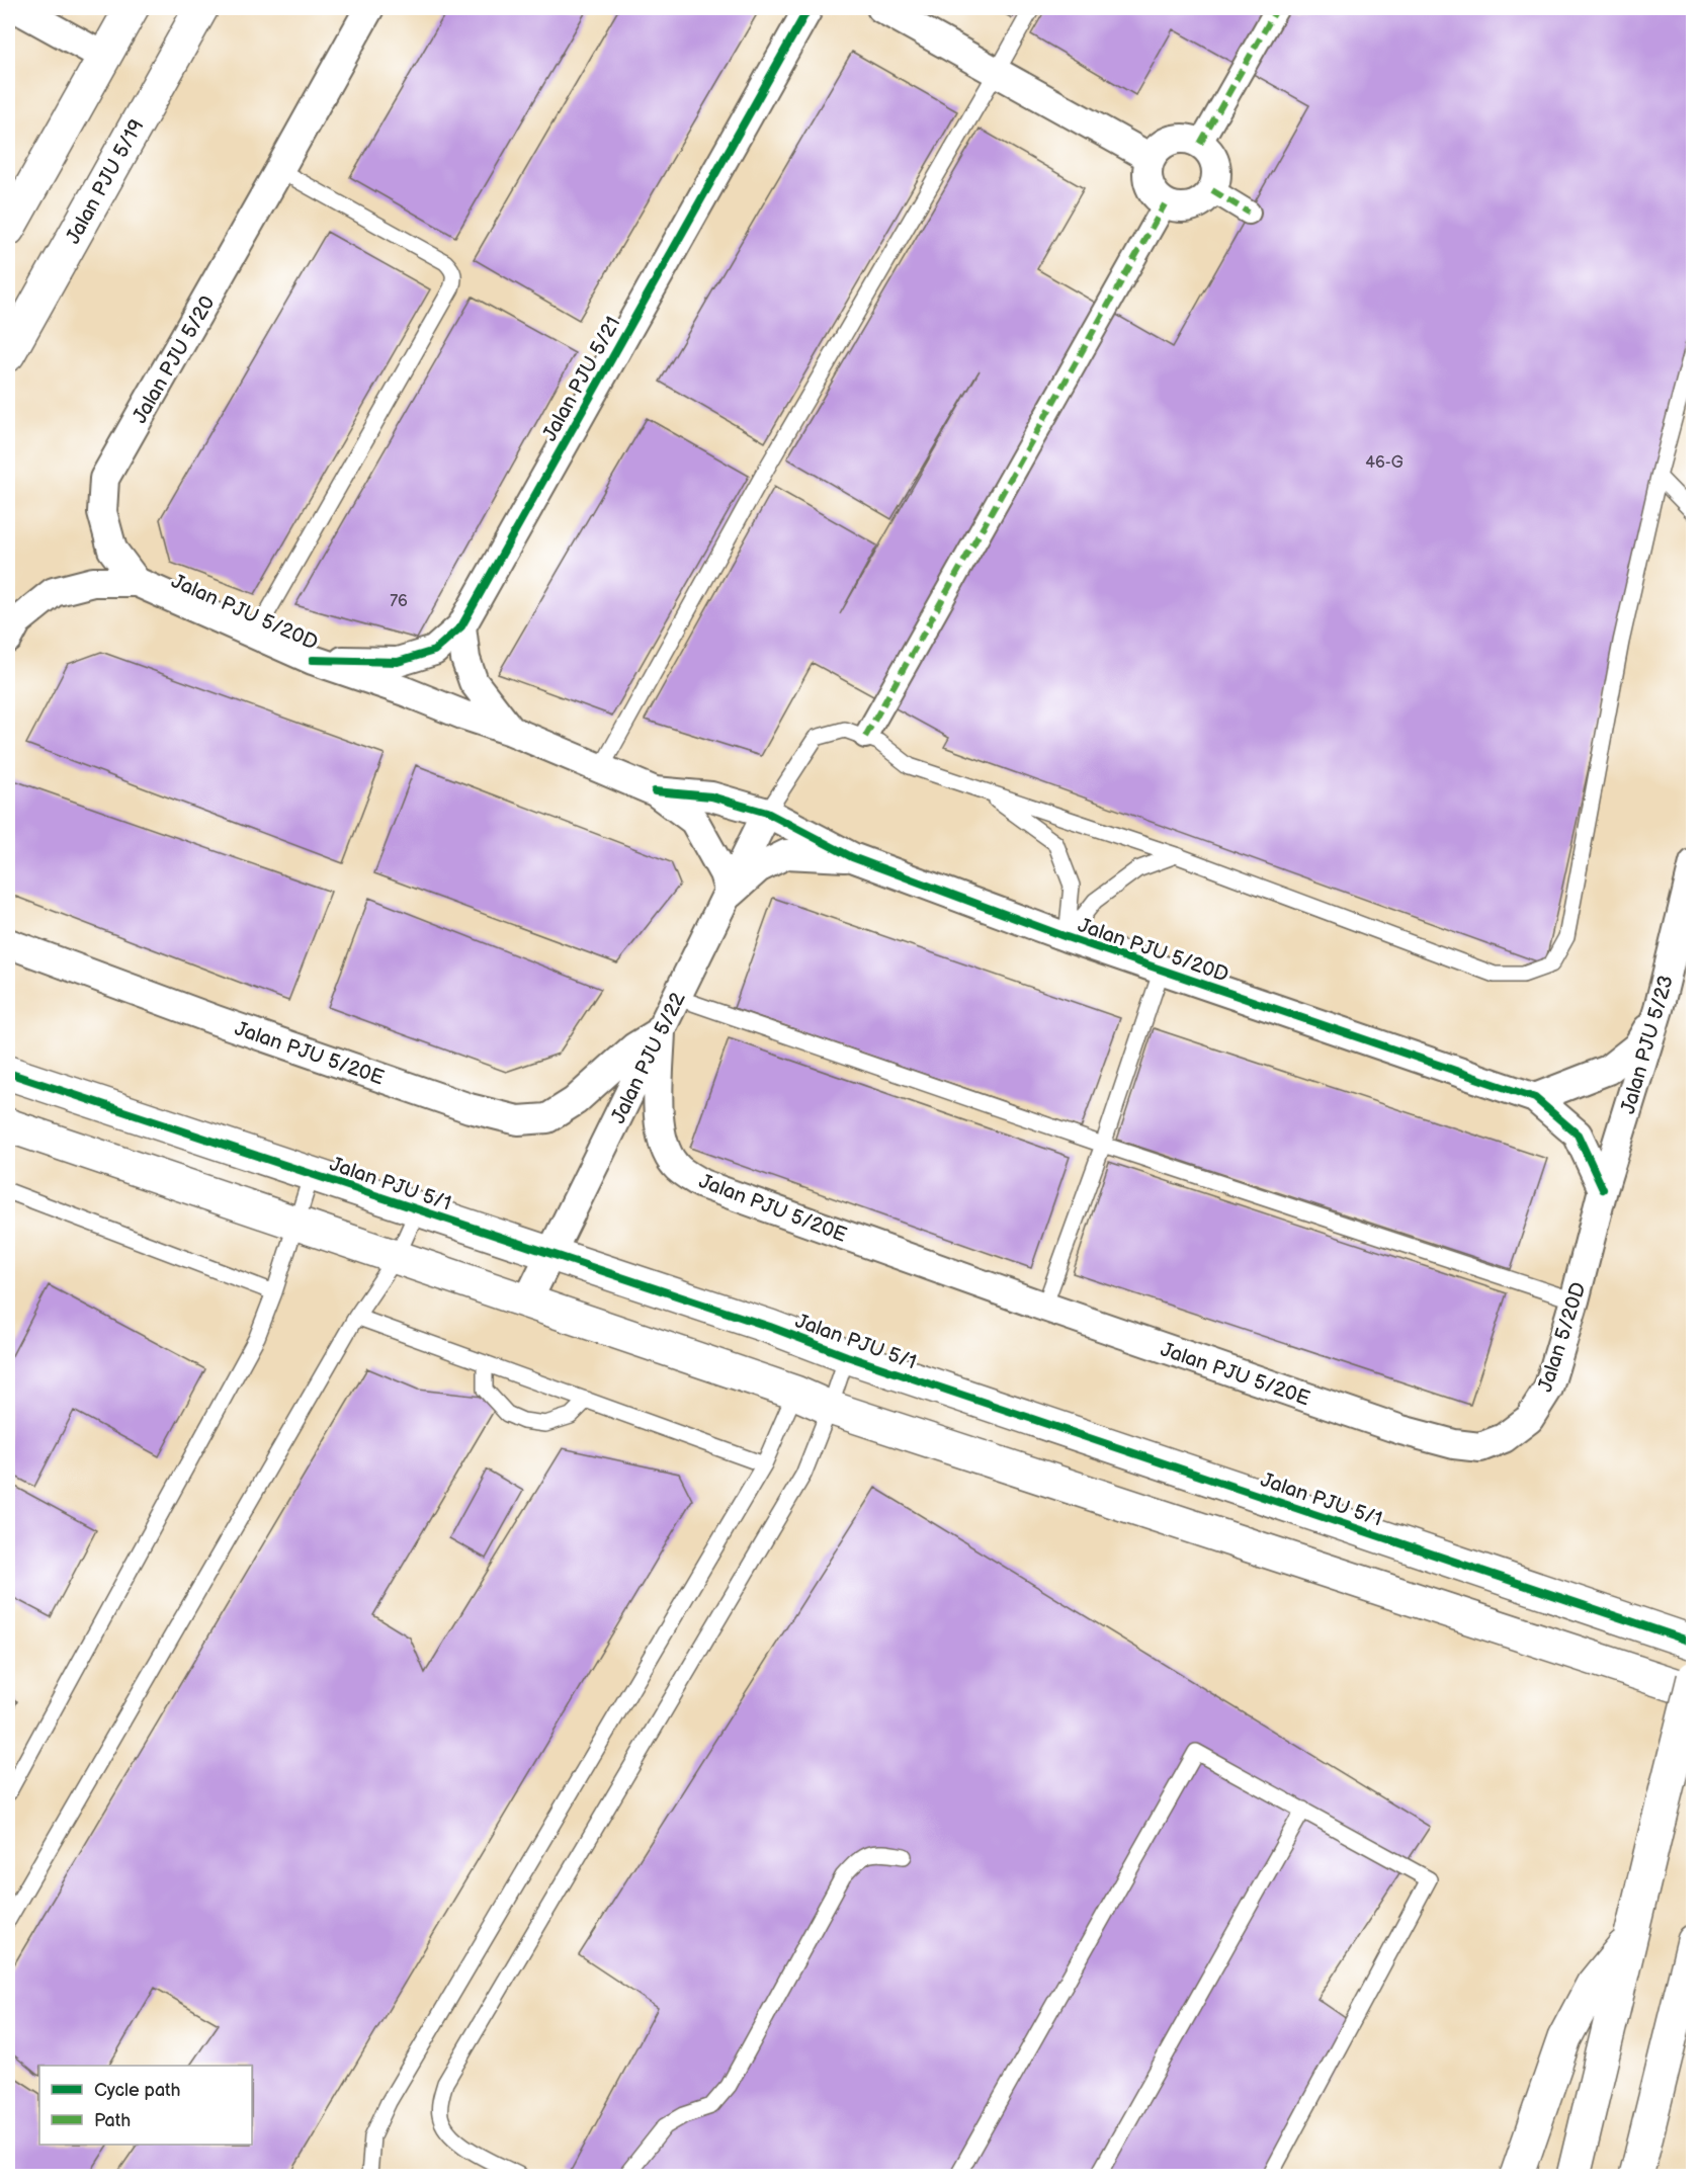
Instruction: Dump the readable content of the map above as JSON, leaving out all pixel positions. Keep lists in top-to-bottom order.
{
  "streets": {
    "main road": ["Jalan PJU 5/19", "Jalan PJU 5/1"],
    "street": [
      "Jalan PJU 5/20",
      "Jalan PJU 5/21",
      "Jalan PJU 5/20D",
      "Jalan PJU 5/23",
      "Jalan PJU 5/20E",
      "Jalan PJU 5/22",
      "Jalan 5/20D"
    ]
  },
  "crossings": [
    ["Jalan PJU 5/20", "Jalan PJU 5/20D"],
    ["Jalan PJU 5/21", "Jalan PJU 5/20D"],
    ["Jalan PJU 5/20D", "Jalan PJU 5/23"],
    ["Jalan PJU 5/20D", "Jalan PJU 5/22"],
    ["Jalan PJU 5/20D", "Jalan 5/20D"],
    ["Jalan PJU 5/23", "Jalan 5/20D"],
    ["Jalan PJU 5/20E", "Jalan PJU 5/22"],
    ["Jalan PJU 5/20E", "Jalan 5/20D"],
    ["Jalan PJU 5/22", "Jalan PJU 5/1"]
  ],
  "house_numbers": ["46-G", "76"],
  "legend": ["Cycle path", "Path"]
}
